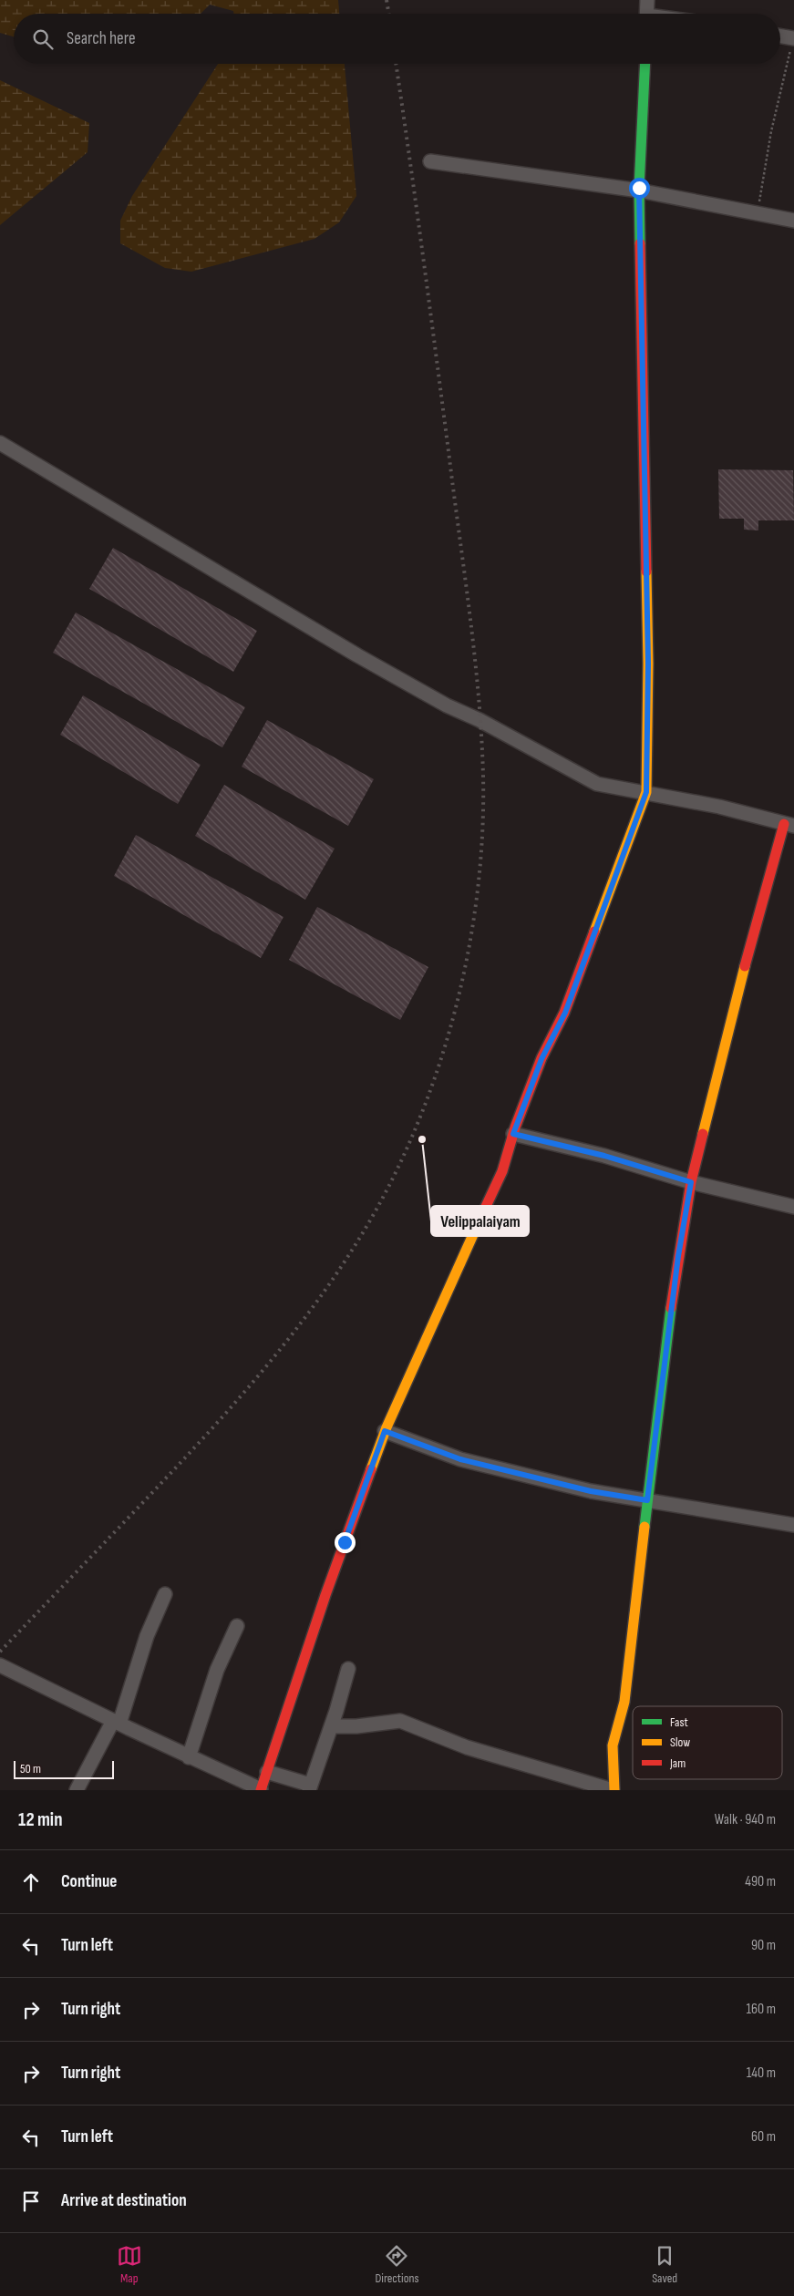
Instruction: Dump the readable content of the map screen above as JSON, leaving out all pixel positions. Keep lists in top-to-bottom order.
{
  "places": ["Velippalaiyam"],
  "legend": ["Fast", "Slow", "Jam"],
  "scale_bar": "50 m",
  "page": {
    "search": "Search here",
    "scale": "50 m",
    "heading": ["12 min", "Walk · 940 m"],
    "list": [
      ["Continue", "490 m"],
      ["Turn left", "90 m"],
      ["Turn right", "160 m"],
      ["Turn right", "140 m"],
      ["Turn left", "60 m"],
      "Arrive at destination"
    ],
    "nav": ["Map", "Directions", "Saved"]
  }
}
